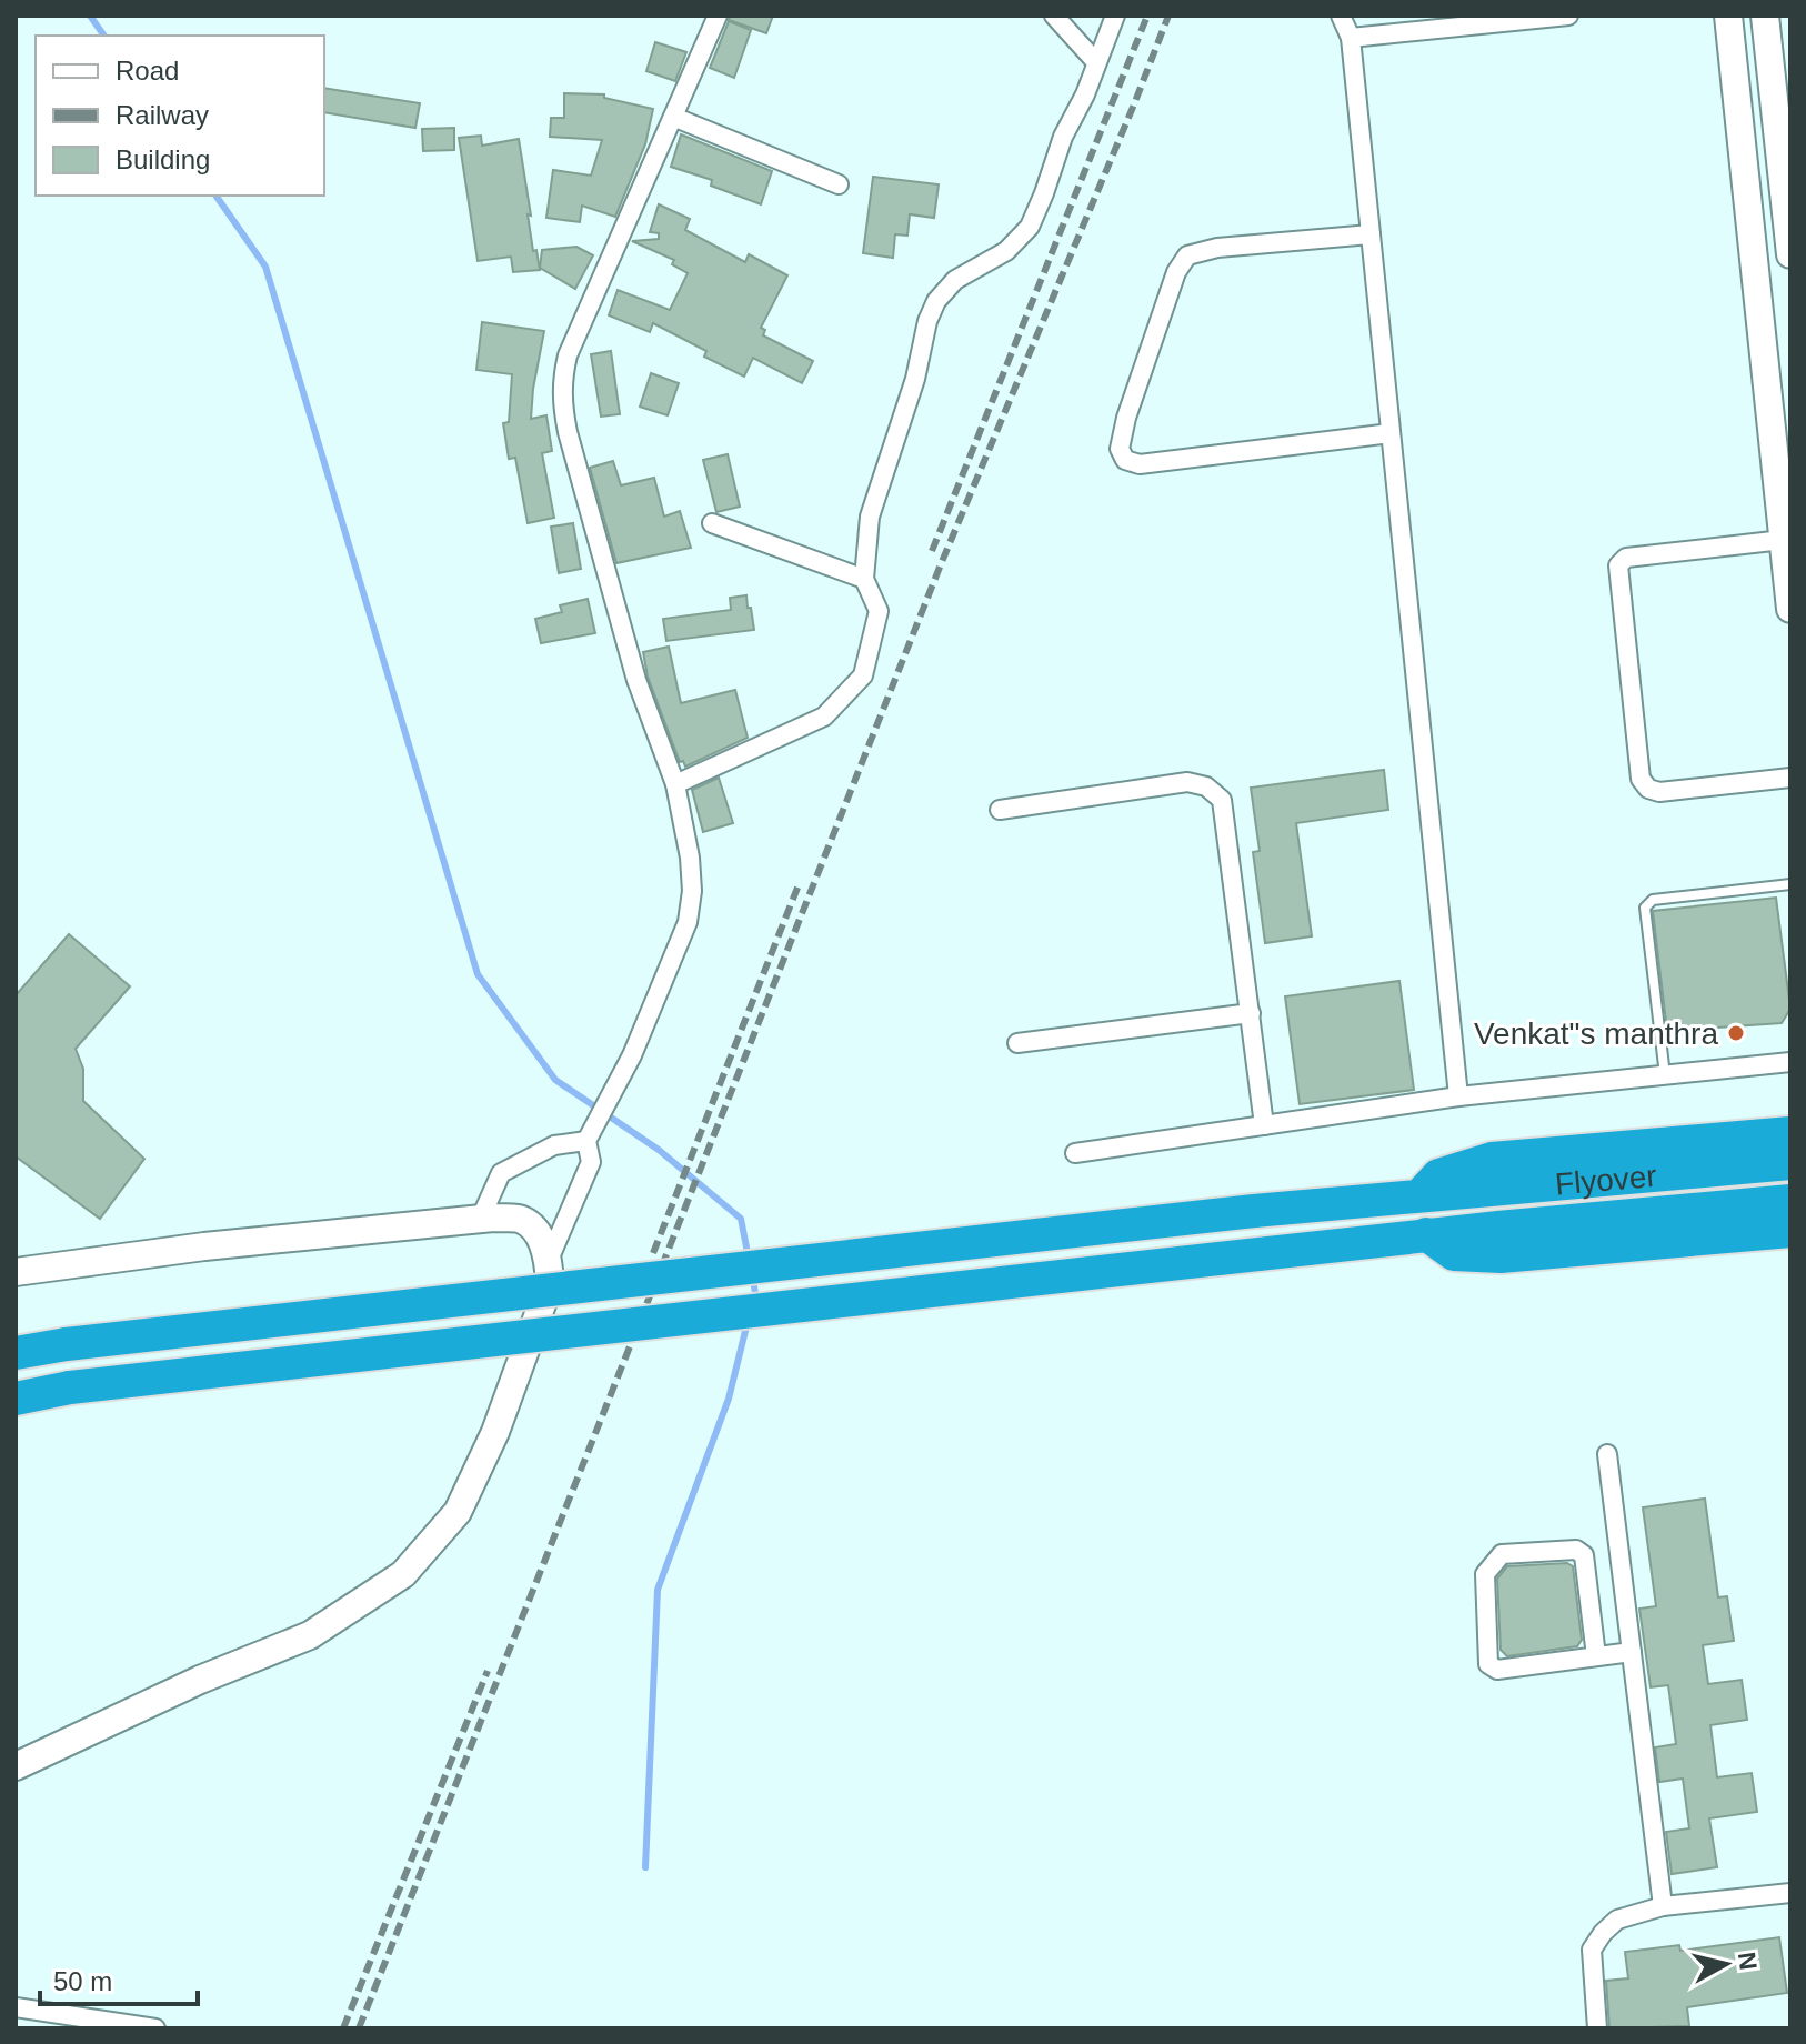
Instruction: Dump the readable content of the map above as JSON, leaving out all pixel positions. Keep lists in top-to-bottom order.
{
  "streets": {
    "highway": ["Flyover"]
  },
  "places": ["Venkat\"s manthra"],
  "legend": ["Road", "Railway", "Building"],
  "scale_bar": "50 m",
  "north": "right"
}
